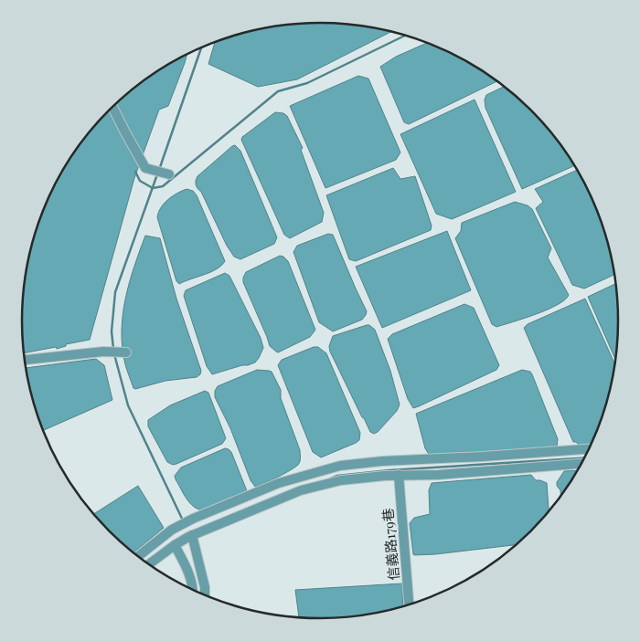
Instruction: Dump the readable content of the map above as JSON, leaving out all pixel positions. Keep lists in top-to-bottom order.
{
  "streets": {
    "street": ["信義路179巷"]
  }
}
